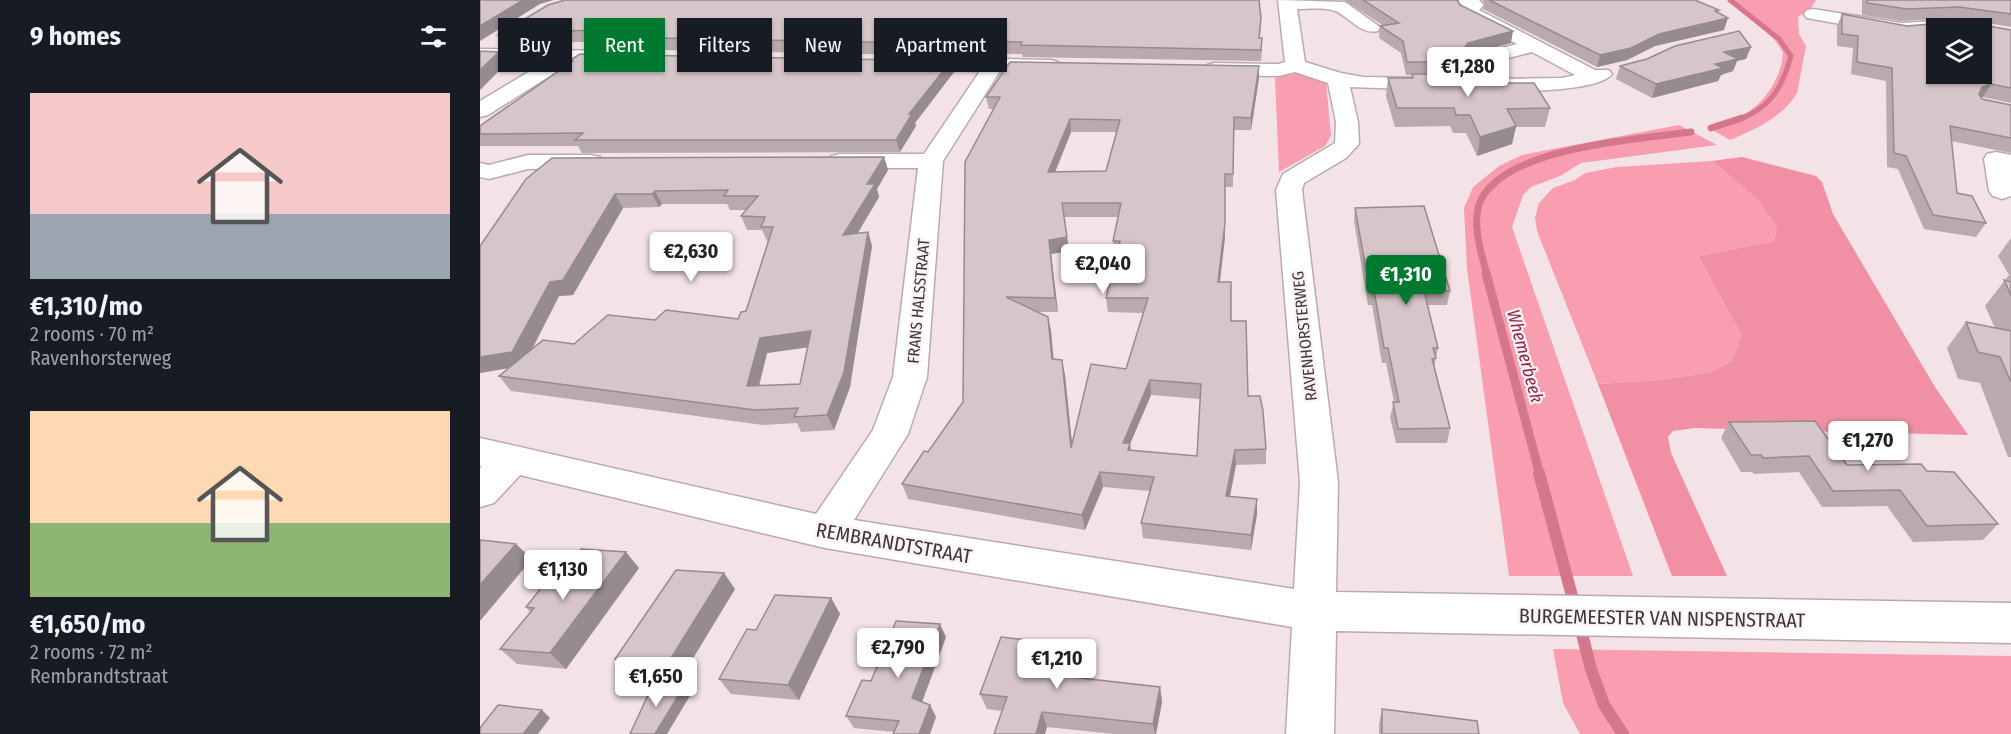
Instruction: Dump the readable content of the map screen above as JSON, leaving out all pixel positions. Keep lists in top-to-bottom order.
{
  "streets": {
    "street": [
      "FRANS HALSSTRAAT",
      "RAVENHORSTERWEG",
      "REMBRANDTSTRAAT",
      "BURGEMEESTER VAN NISPENSTRAAT"
    ]
  },
  "crossings": [
    ["FRANS HALSSTRAAT", "REMBRANDTSTRAAT"],
    ["RAVENHORSTERWEG", "REMBRANDTSTRAAT"],
    ["RAVENHORSTERWEG", "BURGEMEESTER VAN NISPENSTRAAT"],
    ["REMBRANDTSTRAAT", "BURGEMEESTER VAN NISPENSTRAAT"]
  ],
  "water": ["Whemerbeek"],
  "page": {
    "heading": "9 homes",
    "chip": [
      "Buy",
      "Rent",
      "Filters",
      "New",
      "Apartment"
    ],
    "price": [
      "€1,280",
      "€2,630",
      "€2,040",
      "€1,310",
      "€1,270",
      "€1,130",
      "€2,790",
      "€1,210",
      "€1,650"
    ],
    "list": [
      {
        "name": "€1,310/mo",
        "note": "2 rooms · 70 m² · Ravenhorsterweg"
      },
      {
        "name": "€1,650/mo",
        "note": "2 rooms · 72 m² · Rembrandtstraat"
      }
    ]
  }
}
